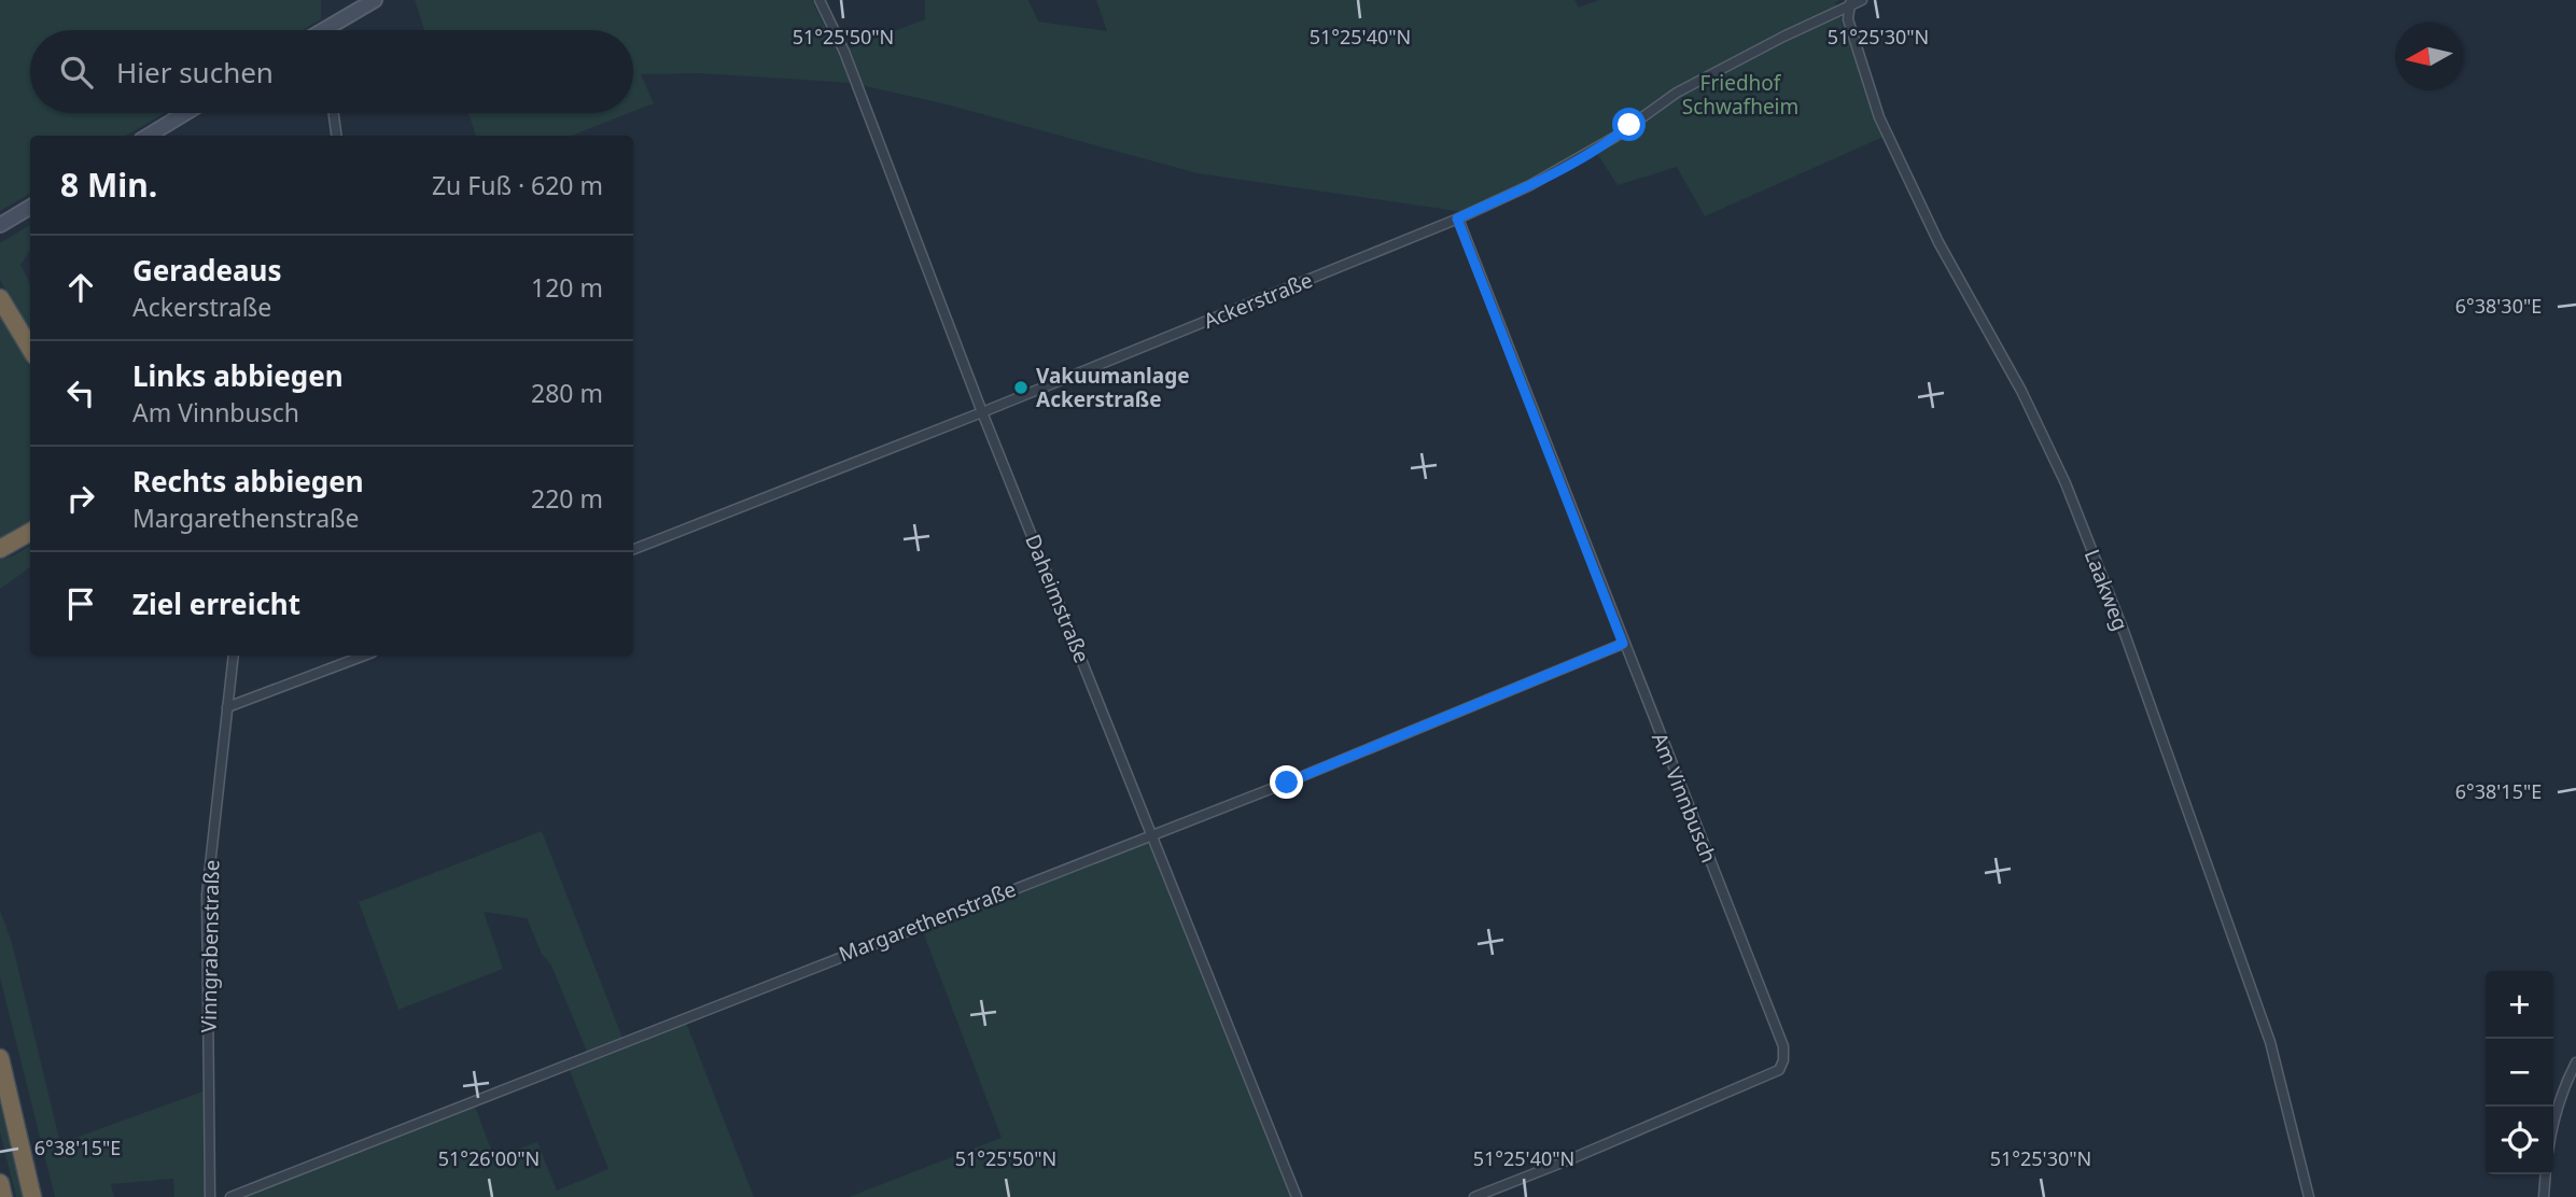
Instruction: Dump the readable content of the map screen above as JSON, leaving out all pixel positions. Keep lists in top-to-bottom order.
{
  "streets": {
    "street": [
      "Ackerstraße",
      "Laakweg",
      "Daheimstraße",
      "Am Vinnbusch",
      "Margarethenstraße",
      "Vinngrabenstraße"
    ]
  },
  "crossings": [
    ["Ackerstraße", "Laakweg"],
    ["Ackerstraße", "Daheimstraße"],
    ["Ackerstraße", "Am Vinnbusch"],
    ["Daheimstraße", "Margarethenstraße"],
    ["Am Vinnbusch", "Margarethenstraße"]
  ],
  "parks": ["Friedhof Schwafheim"],
  "places": ["Vakuumanlage Ackerstraße"],
  "north": "left",
  "page": {
    "search": "Hier suchen",
    "heading": ["8 Min.", "Zu Fuß · 620 m"],
    "list": [
      ["Geradeaus", "Ackerstraße", "120 m"],
      ["Links abbiegen", "Am Vinnbusch", "280 m"],
      ["Rechts abbiegen", "Margarethenstraße", "220 m"],
      "Ziel erreicht"
    ],
    "map_buttons": ["+", "−"]
  },
  "coordinates": [
    "51°25'50\"N",
    "51°25'40\"N",
    "51°25'30\"N",
    "6°38'30\"E",
    "6°38'15\"E",
    "51°26'00\"N"
  ]
}
